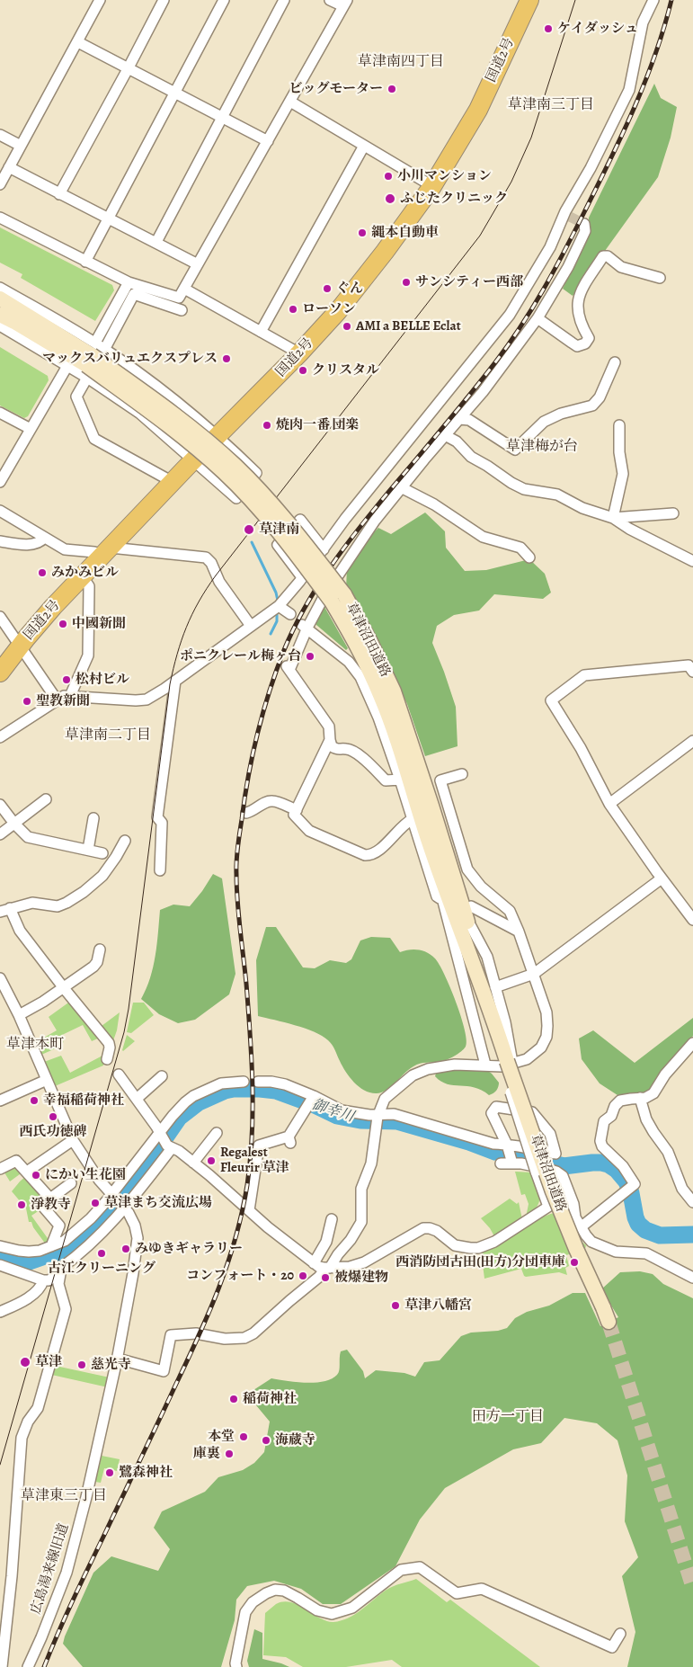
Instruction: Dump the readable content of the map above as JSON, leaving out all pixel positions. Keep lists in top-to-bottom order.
{
  "streets": {
    "highway": ["国道2号"],
    "street": ["草津沼田道路", "広島湯来線旧道"]
  },
  "districts": [
    "草津南四丁目",
    "草津南三丁目",
    "草津梅が台",
    "草津南二丁目",
    "草津本町",
    "田方一丁目",
    "草津東三丁目"
  ],
  "water": ["御幸川"],
  "places": [
    "ケイダッシュ",
    "ビッグモーター",
    "小川マンション",
    "ふじたクリニック",
    "縄本自動車",
    "サンシティー西部",
    "ぐん",
    "ローソン",
    "AMI a BELLE Eclat",
    "マックスバリュエクスプレス",
    "クリスタル",
    "焼肉一番 団楽",
    "草津南",
    "みかみビル",
    "中國新聞",
    "ポニクレール梅ヶ台",
    "松村ビル",
    "聖教新聞",
    "幸福稲荷神社",
    "西氏功徳碑",
    "Regalest Fleurir 草津",
    "にかい生花園",
    "草津まち交流広場",
    "淨教寺",
    "みゆきギャラリー",
    "古江クリーニング",
    "西消防団古田(田方)分団車庫",
    "コンフォート・20",
    "被爆建物",
    "草津八幡宮",
    "草津",
    "慈光寺",
    "稲荷神社",
    "本堂",
    "海蔵寺",
    "庫裏",
    "鷺森神社"
  ]
}
